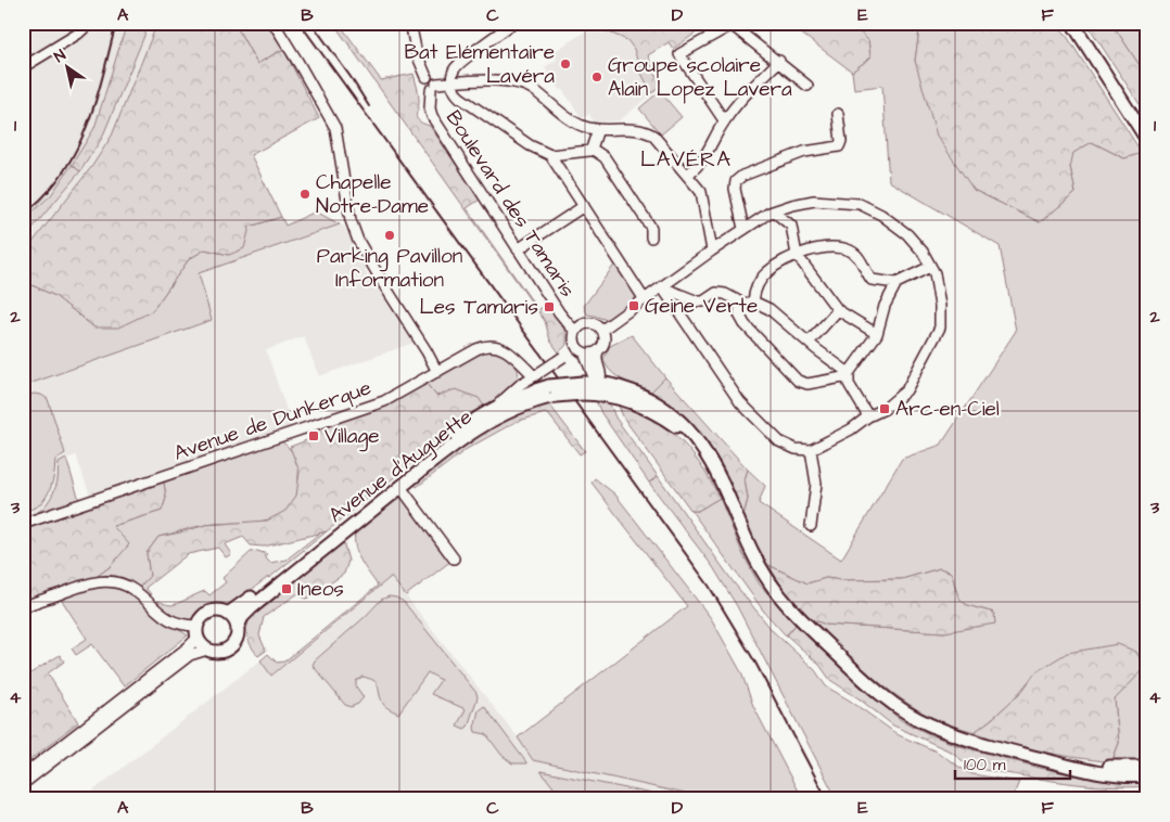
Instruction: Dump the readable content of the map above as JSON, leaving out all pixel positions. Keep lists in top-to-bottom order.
{
  "streets": {
    "main road": ["Avenue d'Auguette"],
    "street": ["Boulevard des Tamaris", "Avenue de Dunkerque"]
  },
  "districts": ["LAVÉRA"],
  "places": {
    "other": [
      "Bat Elémentaire Lavéra",
      "Groupe scolaire Alain Lopez Lavera",
      "Chapelle Notre-Dame",
      "Parking Pavillon Information"
    ],
    "transit": [
      "Geine Verte",
      "Les Tamaris",
      "Arc-en-Ciel",
      "Village",
      "Ineos"
    ]
  },
  "scale_bar": "100 m",
  "north": "top left",
  "grid": {
    "columns": [
      "A",
      "B",
      "C",
      "D",
      "E",
      "F"
    ],
    "rows": [
      "1",
      "2",
      "3",
      "4"
    ]
  }
}
